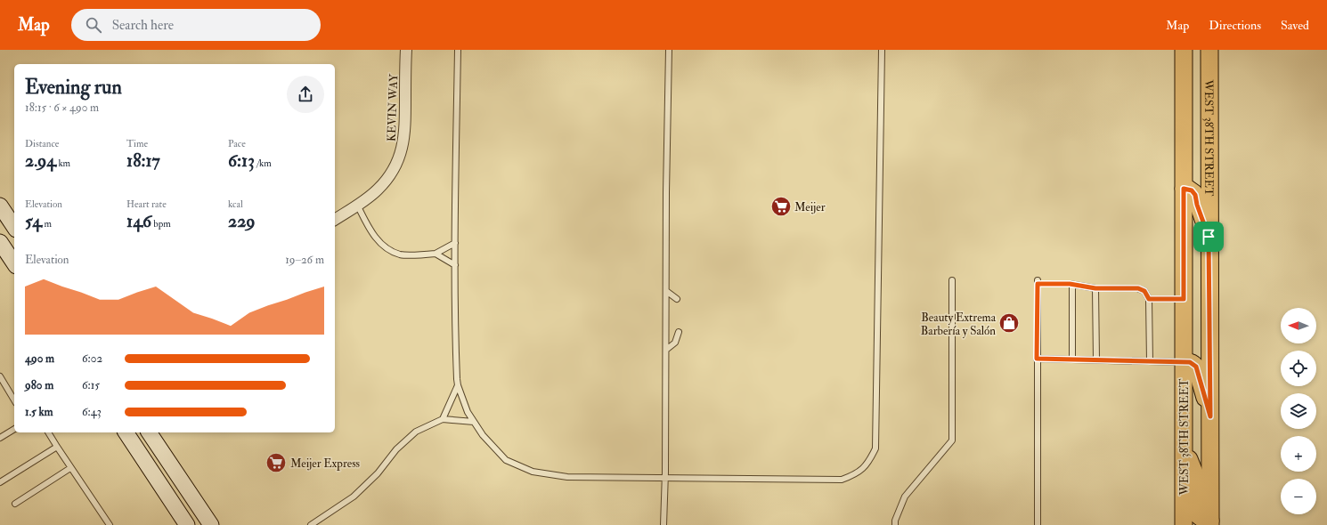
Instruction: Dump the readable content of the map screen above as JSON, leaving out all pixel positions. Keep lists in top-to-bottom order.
{
  "streets": {
    "main road": ["WEST 38TH STREET"],
    "street": ["KEVIN WAY"]
  },
  "places": {
    "supermarket": ["Meijer", "Meijer Express"],
    "shop": ["Beauty Extrema Barbería y Salón"]
  },
  "north": "left",
  "page": {
    "header": "Map",
    "search": "Search here",
    "nav": ["Map", "Directions", "Saved"],
    "heading": ["Evening run", "18:15 · 6 × 490 m"],
    "stats": [
      ["Distance", "2.94 km"],
      ["Time", "18:17"],
      ["Pace", "6:13 /km"],
      ["Elevation", "54 m"],
      ["Heart rate", "146 bpm"],
      ["kcal", "229"]
    ],
    "chart": ["Elevation", "19–26 m"],
    "map_buttons": ["+", "−"],
    "list": [
      {
        "name": "490 m",
        "note": "6:02"
      },
      {
        "name": "980 m",
        "note": "6:15"
      },
      {
        "name": "1.5 km",
        "note": "6:43"
      }
    ]
  }
}
